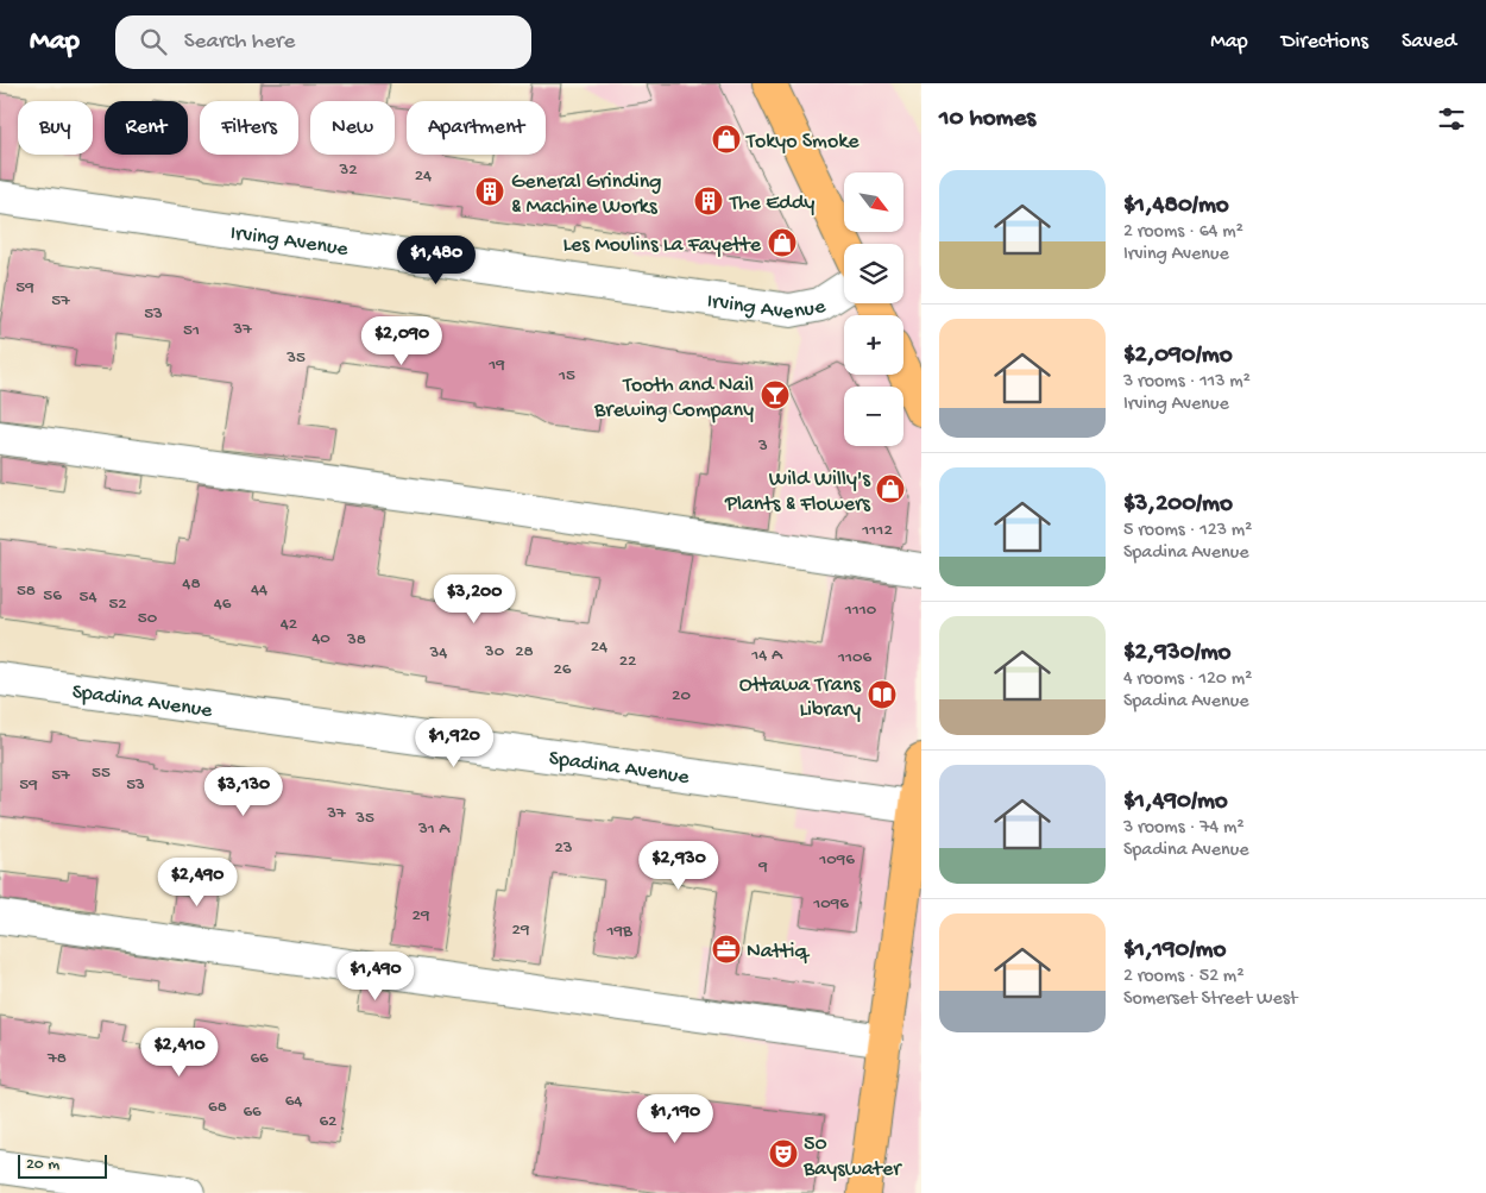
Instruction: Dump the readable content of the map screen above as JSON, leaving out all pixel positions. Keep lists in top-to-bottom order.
{
  "streets": {
    "street": ["Irving Avenue", "Spadina Avenue"]
  },
  "places": {
    "shop": ["Tokyo Smoke", "Les Moulins La Fayette", "Wild Willy's Plants & Flowers"],
    "building": ["General Grinding & Machine Works", "The Eddy"],
    "bar": ["Tooth and Nail Brewing Company"],
    "library": ["Ottawa Trans Library"],
    "office": ["Nattiq"],
    "theatre": ["50 Bayswater"]
  },
  "house_numbers": [
    "32",
    "24",
    "59",
    "57",
    "53",
    "37",
    "51",
    "35",
    "19",
    "15",
    "3",
    "1112",
    "48",
    "44",
    "58",
    "56",
    "54",
    "52",
    "46",
    "1110",
    "50",
    "42",
    "40",
    "38",
    "24",
    "30",
    "28",
    "34",
    "14 A",
    "1106",
    "22",
    "26",
    "20",
    "55",
    "57",
    "59",
    "53",
    "37",
    "35",
    "31 A",
    "23",
    "1096",
    "9",
    "1096",
    "29",
    "29",
    "19B",
    "78",
    "66",
    "64",
    "68",
    "66",
    "62"
  ],
  "scale_bar": "20 m",
  "north": "bottom right",
  "page": {
    "header": "Map",
    "search": "Search here",
    "nav": ["Map", "Directions", "Saved"],
    "heading": "10 homes",
    "chip": [
      "Buy",
      "Rent",
      "Filters",
      "New",
      "Apartment"
    ],
    "list": [
      {
        "name": "$1,480/mo",
        "note": "2 rooms · 64 m² · Irving Avenue"
      },
      {
        "name": "$2,090/mo",
        "note": "3 rooms · 113 m² · Irving Avenue"
      },
      {
        "name": "$3,200/mo",
        "note": "5 rooms · 123 m² · Spadina Avenue"
      },
      {
        "name": "$2,930/mo",
        "note": "4 rooms · 120 m² · Spadina Avenue"
      },
      {
        "name": "$1,490/mo",
        "note": "3 rooms · 74 m² · Spadina Avenue"
      },
      {
        "name": "$1,190/mo",
        "note": "2 rooms · 52 m² · Somerset Street West"
      }
    ],
    "map_buttons": ["+", "−"],
    "price": [
      "$1,480",
      "$2,090",
      "$3,200",
      "$1,920",
      "$3,130",
      "$2,930",
      "$2,490",
      "$1,490",
      "$2,410",
      "$1,190"
    ],
    "scale": "20 m"
  }
}
